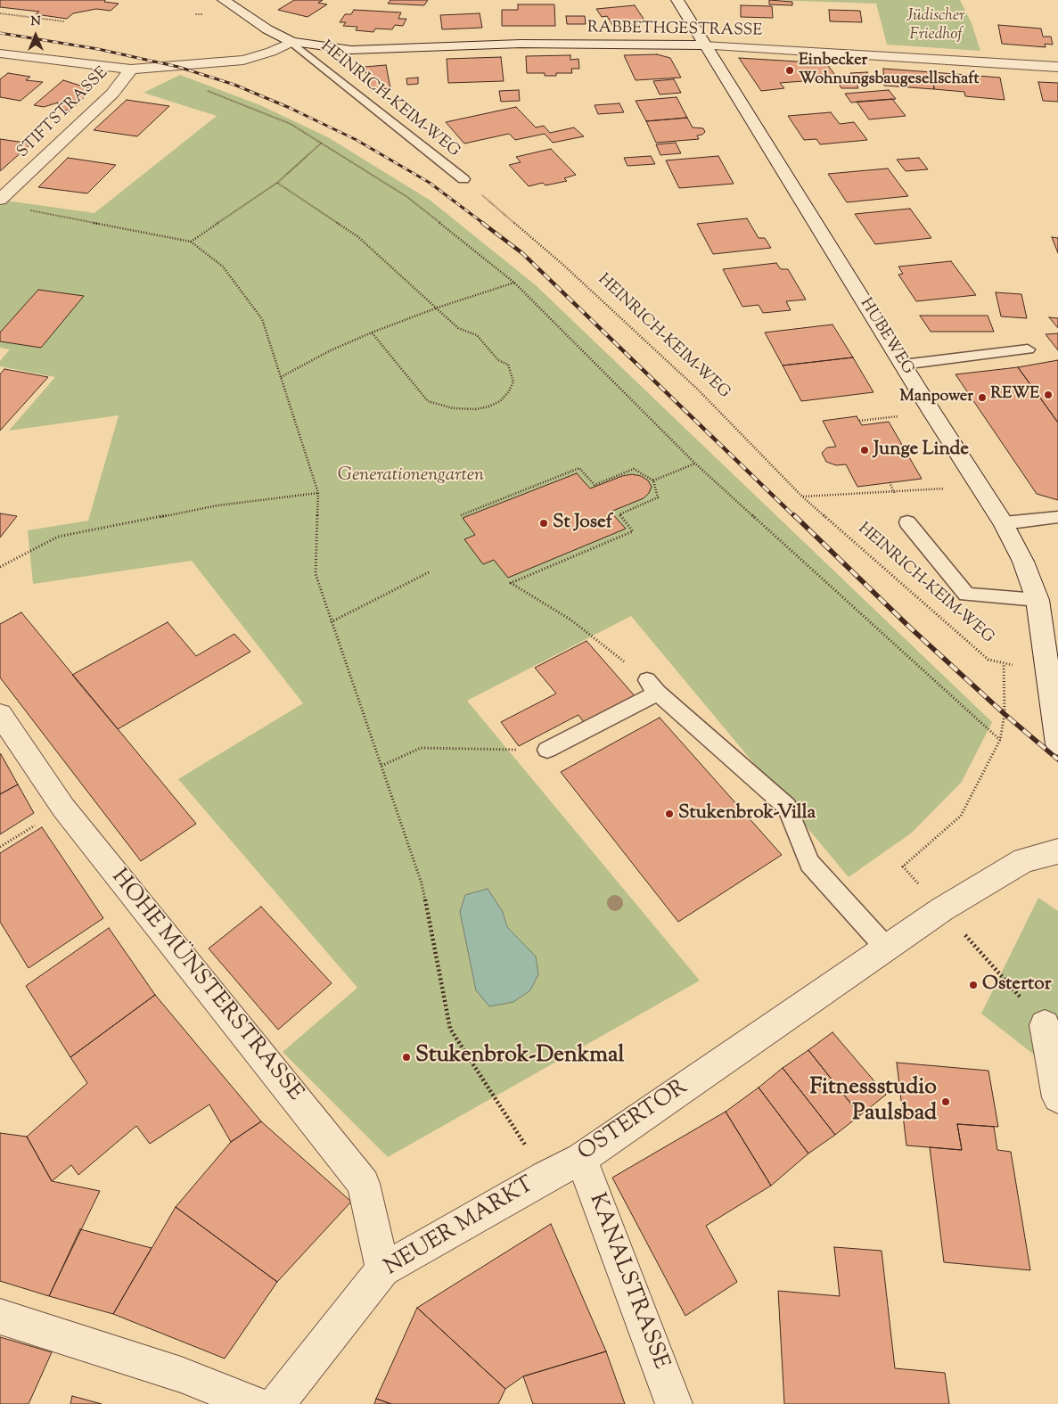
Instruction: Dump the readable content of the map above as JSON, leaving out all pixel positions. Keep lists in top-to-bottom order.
{
  "streets": {
    "street": [
      "RABBETHGESTRASSE",
      "STIFTSTRASSE",
      "HUBEWEG",
      "HOHE MÜNSTERSTRASSE",
      "OSTERTOR",
      "NEUER MARKT",
      "KANALSTRASSE"
    ],
    "lane": ["HEINRICH-KEIM-WEG"]
  },
  "crossings": [
    ["RABBETHGESTRASSE", "HEINRICH-KEIM-WEG"],
    ["RABBETHGESTRASSE", "HUBEWEG"],
    ["HOHE MÜNSTERSTRASSE", "NEUER MARKT"],
    ["OSTERTOR", "NEUER MARKT"],
    ["OSTERTOR", "KANALSTRASSE"]
  ],
  "parks": ["Jüdischer Friedhof", "Generationengarten"],
  "places": [
    "Einbecker Wohnungsbaugesellschaft",
    "REWE",
    "Manpower",
    "Junge Linde",
    "St Josef",
    "Stukenbrok-Villa",
    "Ostertor",
    "Stukenbrok-Denkmal",
    "Fitnessstudio Paulsbad"
  ],
  "north": "top"
}
